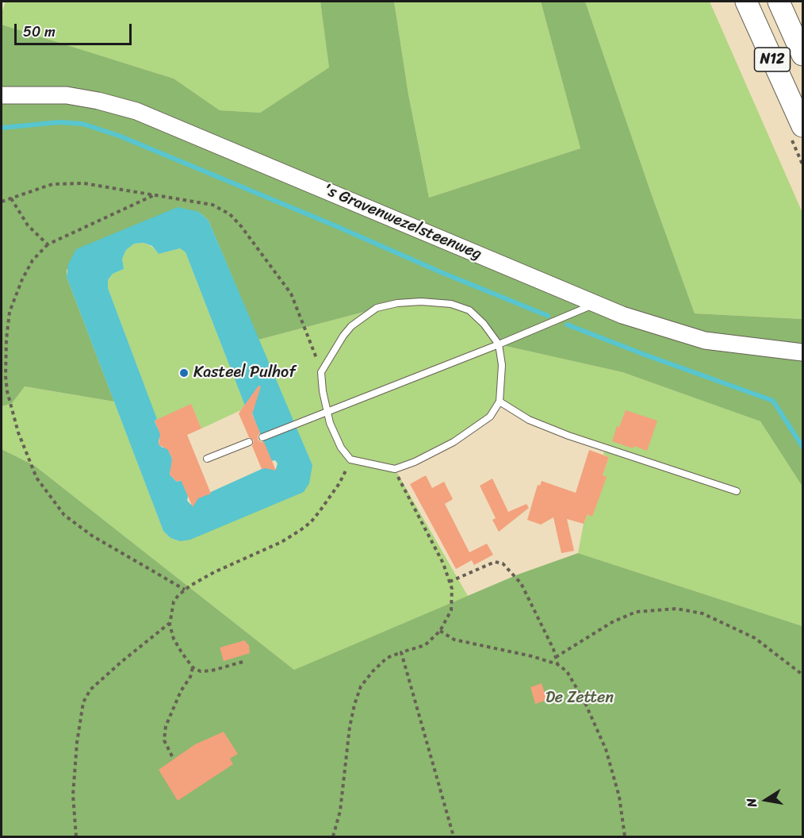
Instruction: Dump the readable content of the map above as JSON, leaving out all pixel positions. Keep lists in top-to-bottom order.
{
  "streets": {
    "main road": ["N12"],
    "street": ["'s Gravenwezelsteenweg"]
  },
  "parks": ["De Zetten"],
  "places": ["Kasteel Pulhof"],
  "scale_bar": "50 m",
  "north": "left"
}
